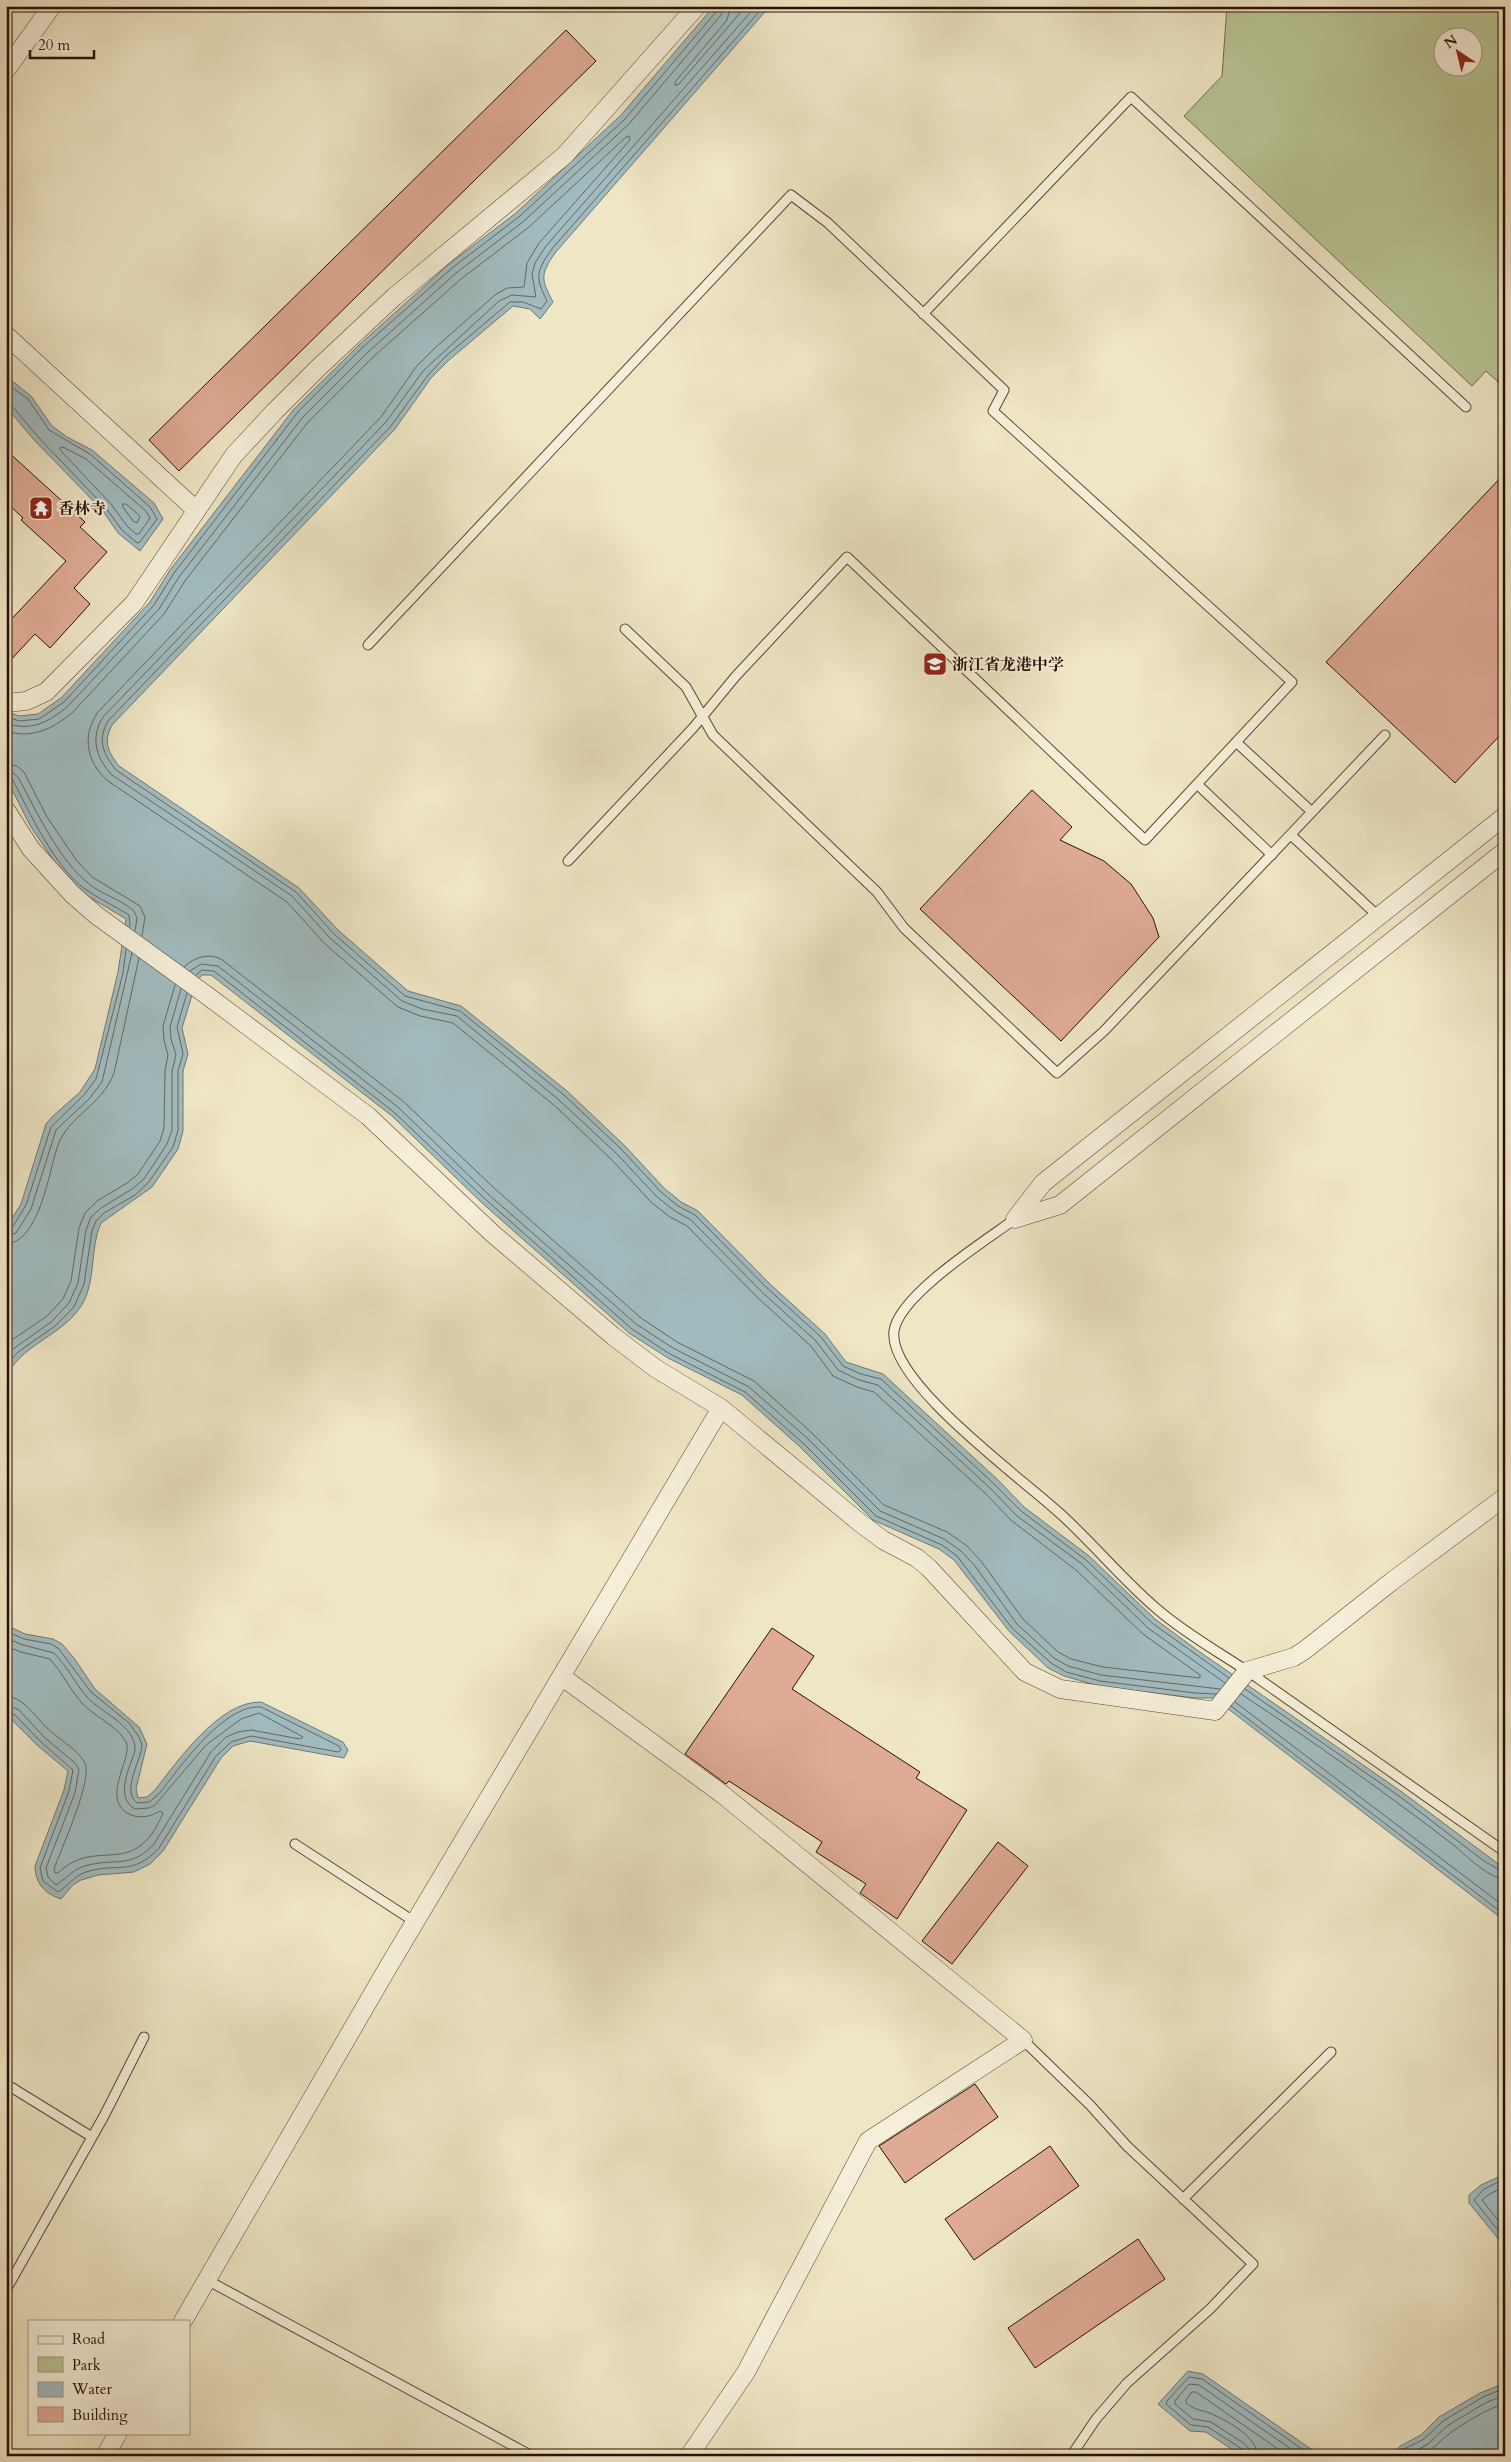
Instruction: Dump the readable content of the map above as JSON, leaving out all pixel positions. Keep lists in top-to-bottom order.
{
  "places": {
    "temple": ["香林寺"],
    "school or university": ["浙江省龙港中学"]
  },
  "legend": [
    "Road",
    "Park",
    "Water",
    "Building"
  ],
  "scale_bar": "20 m",
  "north": "top left"
}
